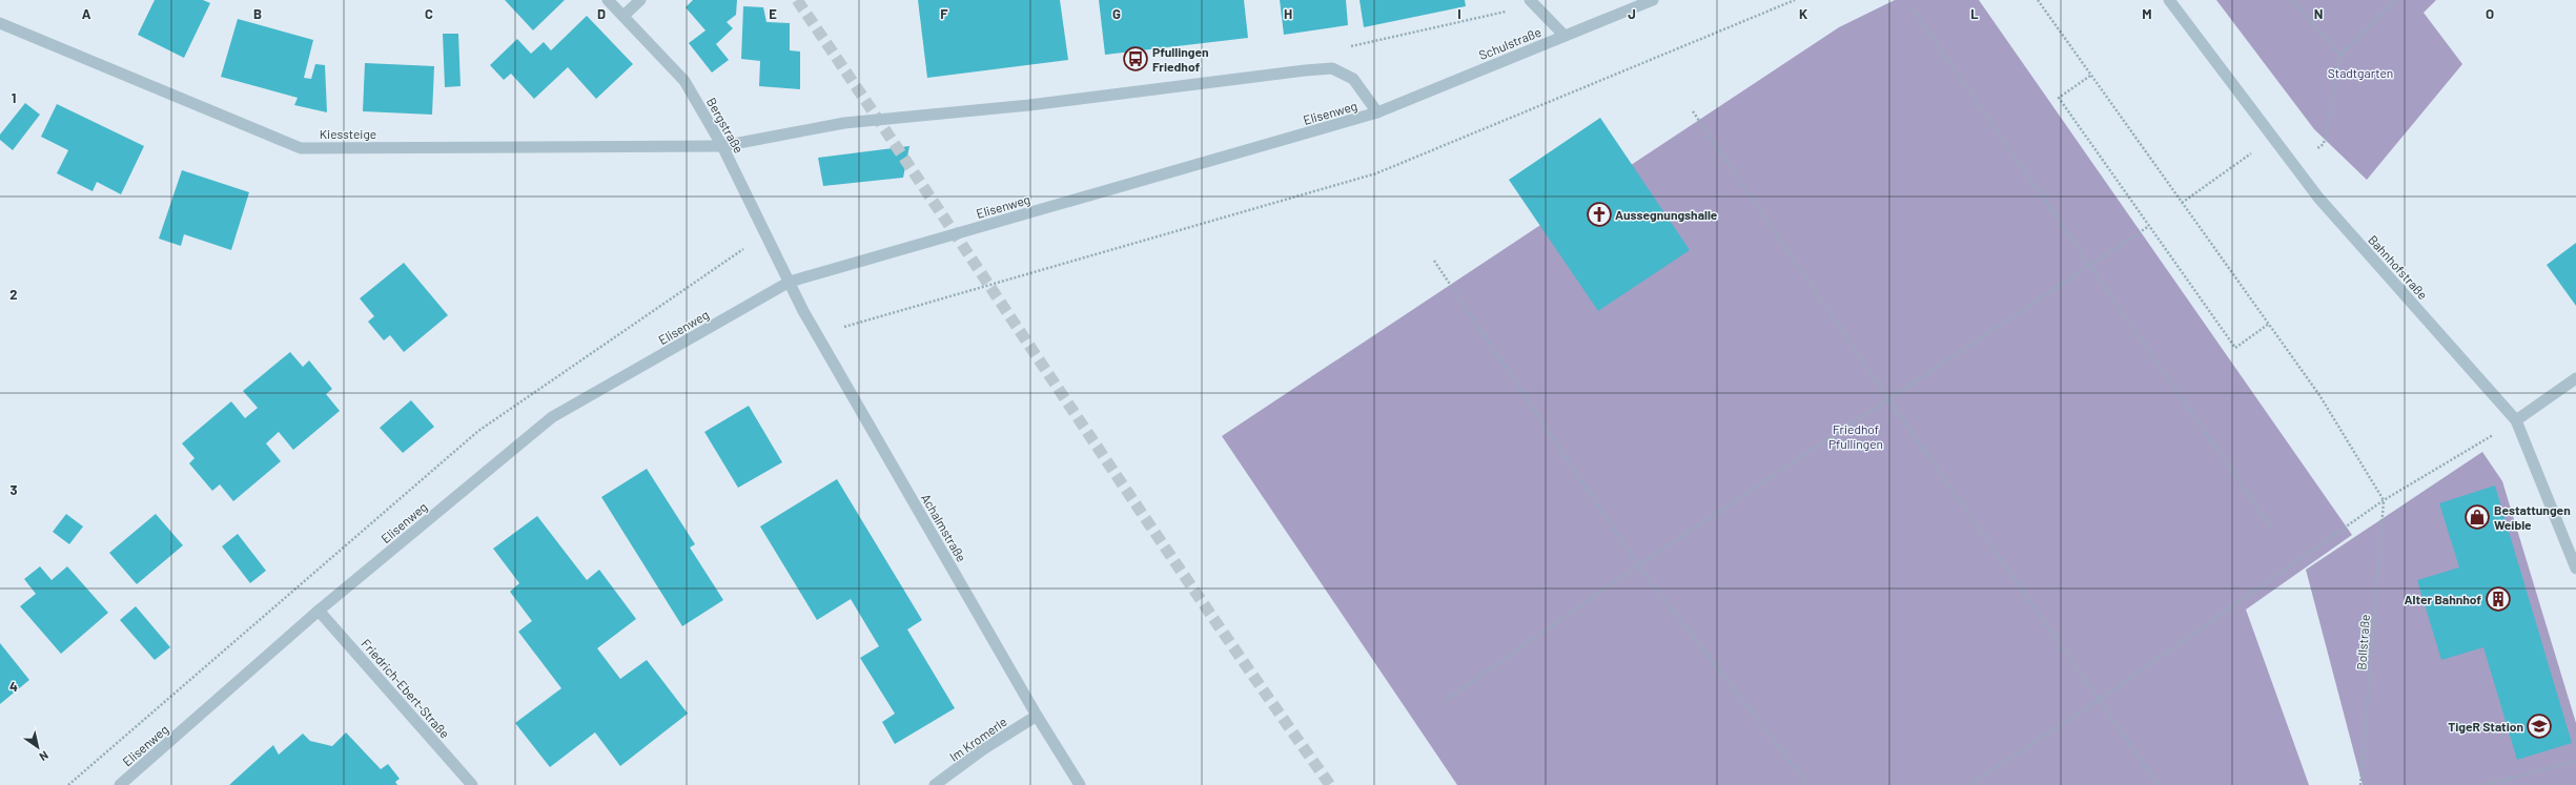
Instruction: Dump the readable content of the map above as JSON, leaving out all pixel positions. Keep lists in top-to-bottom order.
{
  "streets": {
    "street": [
      "Schulstraße",
      "Elisenweg",
      "Bergstraße",
      "Kiessteige",
      "Bahnhofstraße",
      "Achalmstraße",
      "Friedrich-Ebert-Straße",
      "Im Kromerle"
    ],
    "path": ["Bollstraße"]
  },
  "crossings": [
    ["Schulstraße", "Elisenweg"],
    ["Elisenweg", "Bergstraße"],
    ["Elisenweg", "Achalmstraße"],
    ["Elisenweg", "Friedrich-Ebert-Straße"],
    ["Bergstraße", "Kiessteige"],
    ["Bergstraße", "Achalmstraße"],
    ["Achalmstraße", "Im Kromerle"]
  ],
  "parks": ["Stadtgarten", "Friedhof Pfullingen"],
  "places": {
    "bus stop": ["Pfullingen Friedhof"],
    "church": ["Aussegnungshalle"],
    "shop": ["Bestattungen Weible"],
    "building": ["Alter Bahnhof"],
    "school or university": ["TigeR Station"]
  },
  "north": "bottom right",
  "grid": {
    "columns": [
      "A",
      "B",
      "C",
      "D",
      "E",
      "F",
      "G",
      "H",
      "I",
      "J",
      "K",
      "L",
      "M",
      "N",
      "O"
    ],
    "rows": [
      "1",
      "2",
      "3",
      "4"
    ]
  }
}
